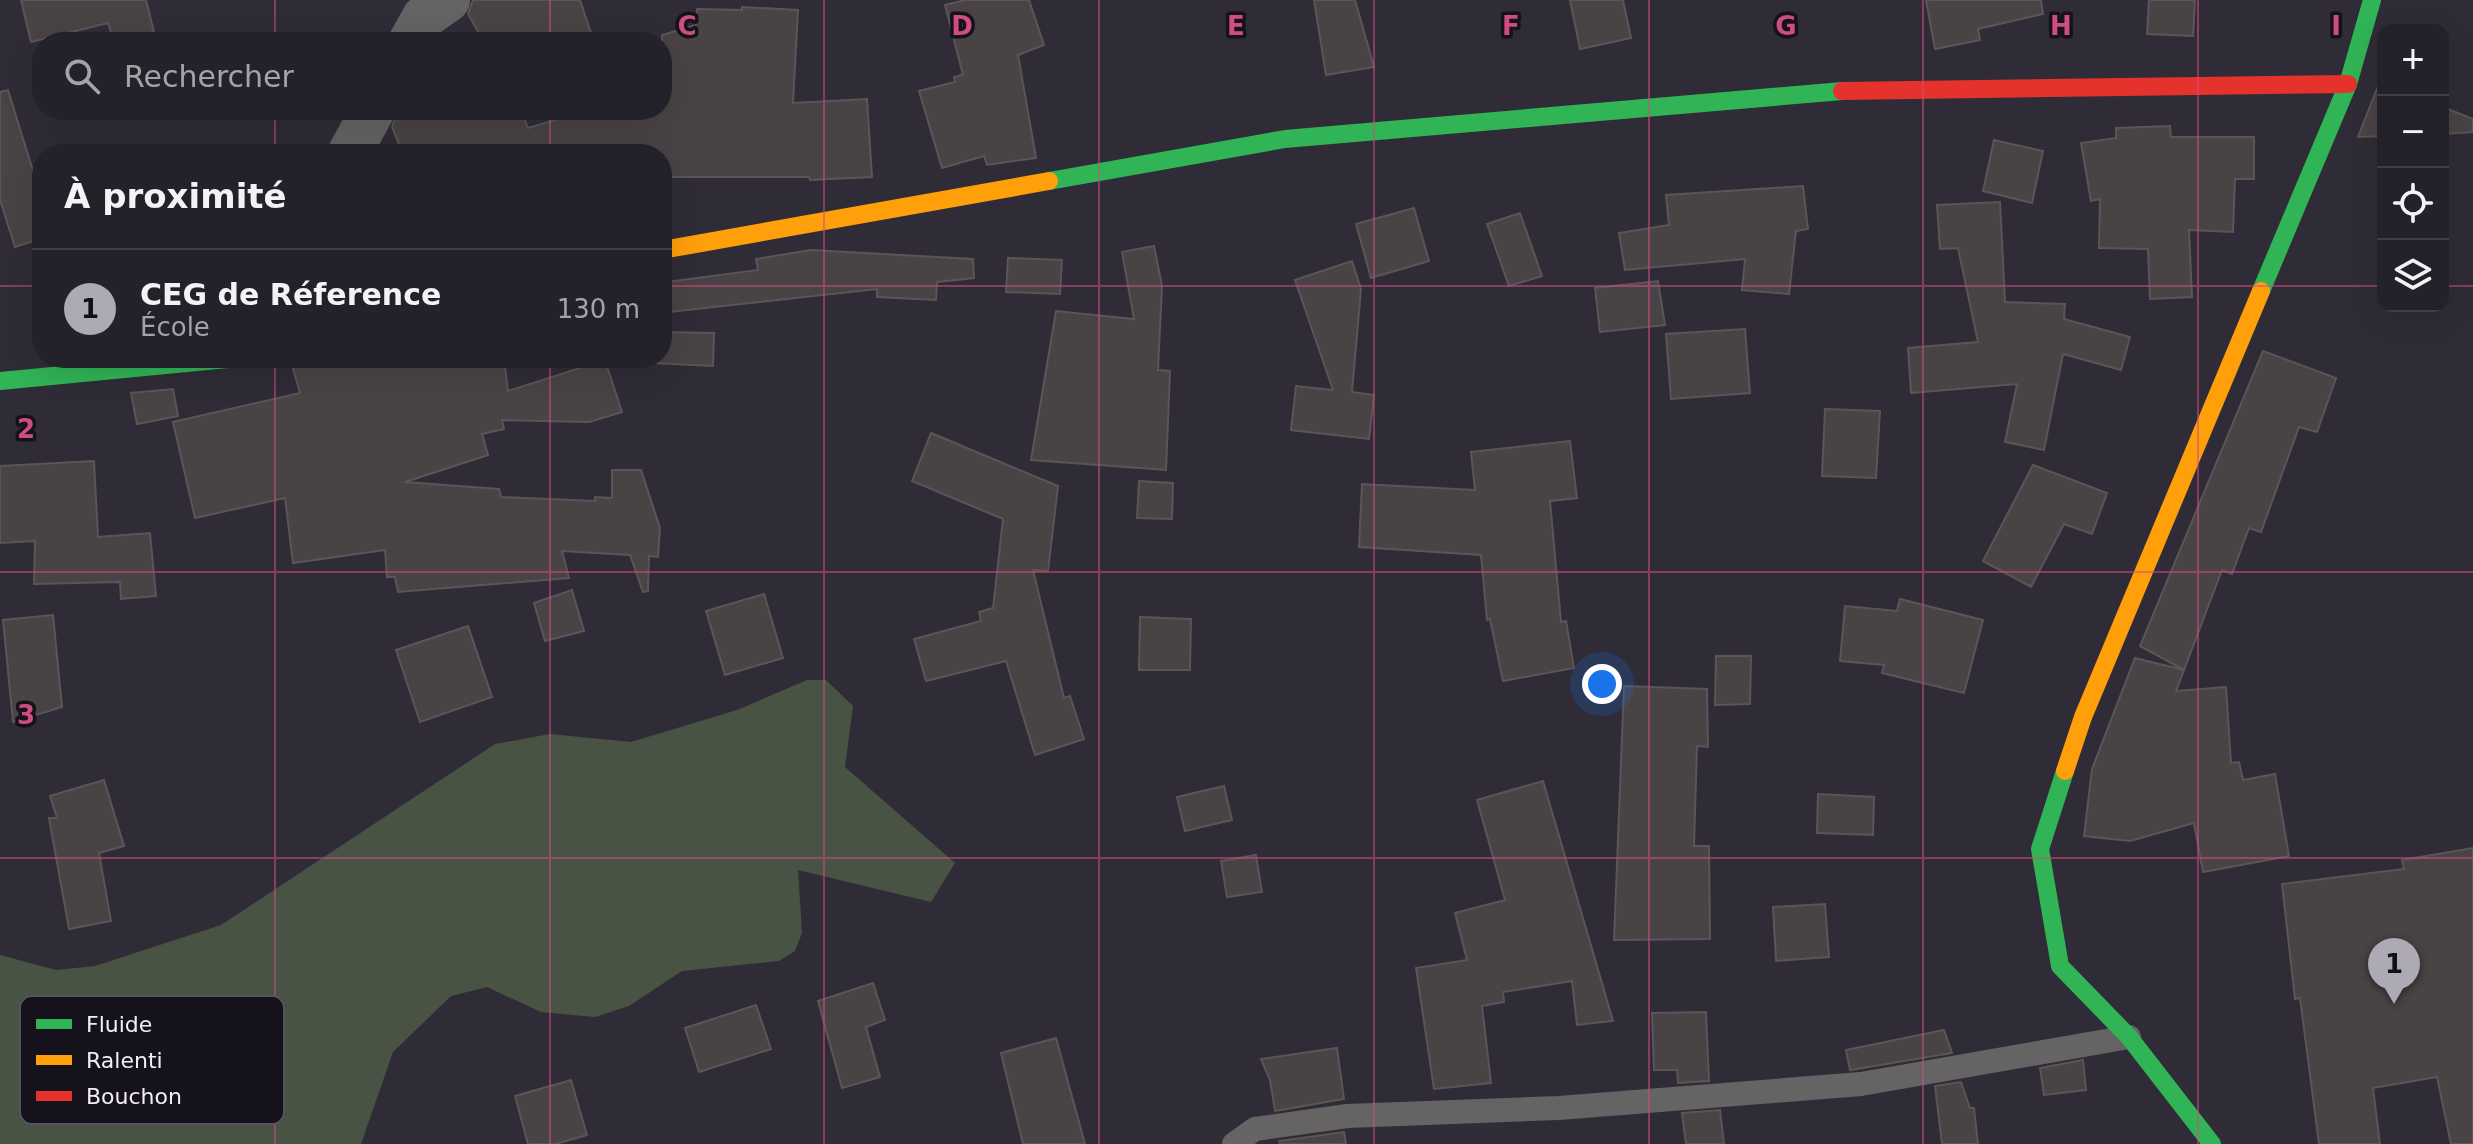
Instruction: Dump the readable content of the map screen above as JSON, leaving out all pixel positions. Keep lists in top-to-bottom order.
{
  "legend": ["Fluide", "Ralenti", "Bouchon"],
  "page": {
    "map_buttons": ["+", "−"],
    "search": "Rechercher",
    "heading": "À proximité",
    "list": [
      {
        "mark": "1",
        "name": "CEG de Réference",
        "note": "École",
        "value": "130 m"
      }
    ],
    "pins": "1"
  },
  "grid": {
    "columns": [
      "C",
      "D",
      "E",
      "F",
      "G",
      "H",
      "I"
    ],
    "rows": ["2", "3"]
  }
}
